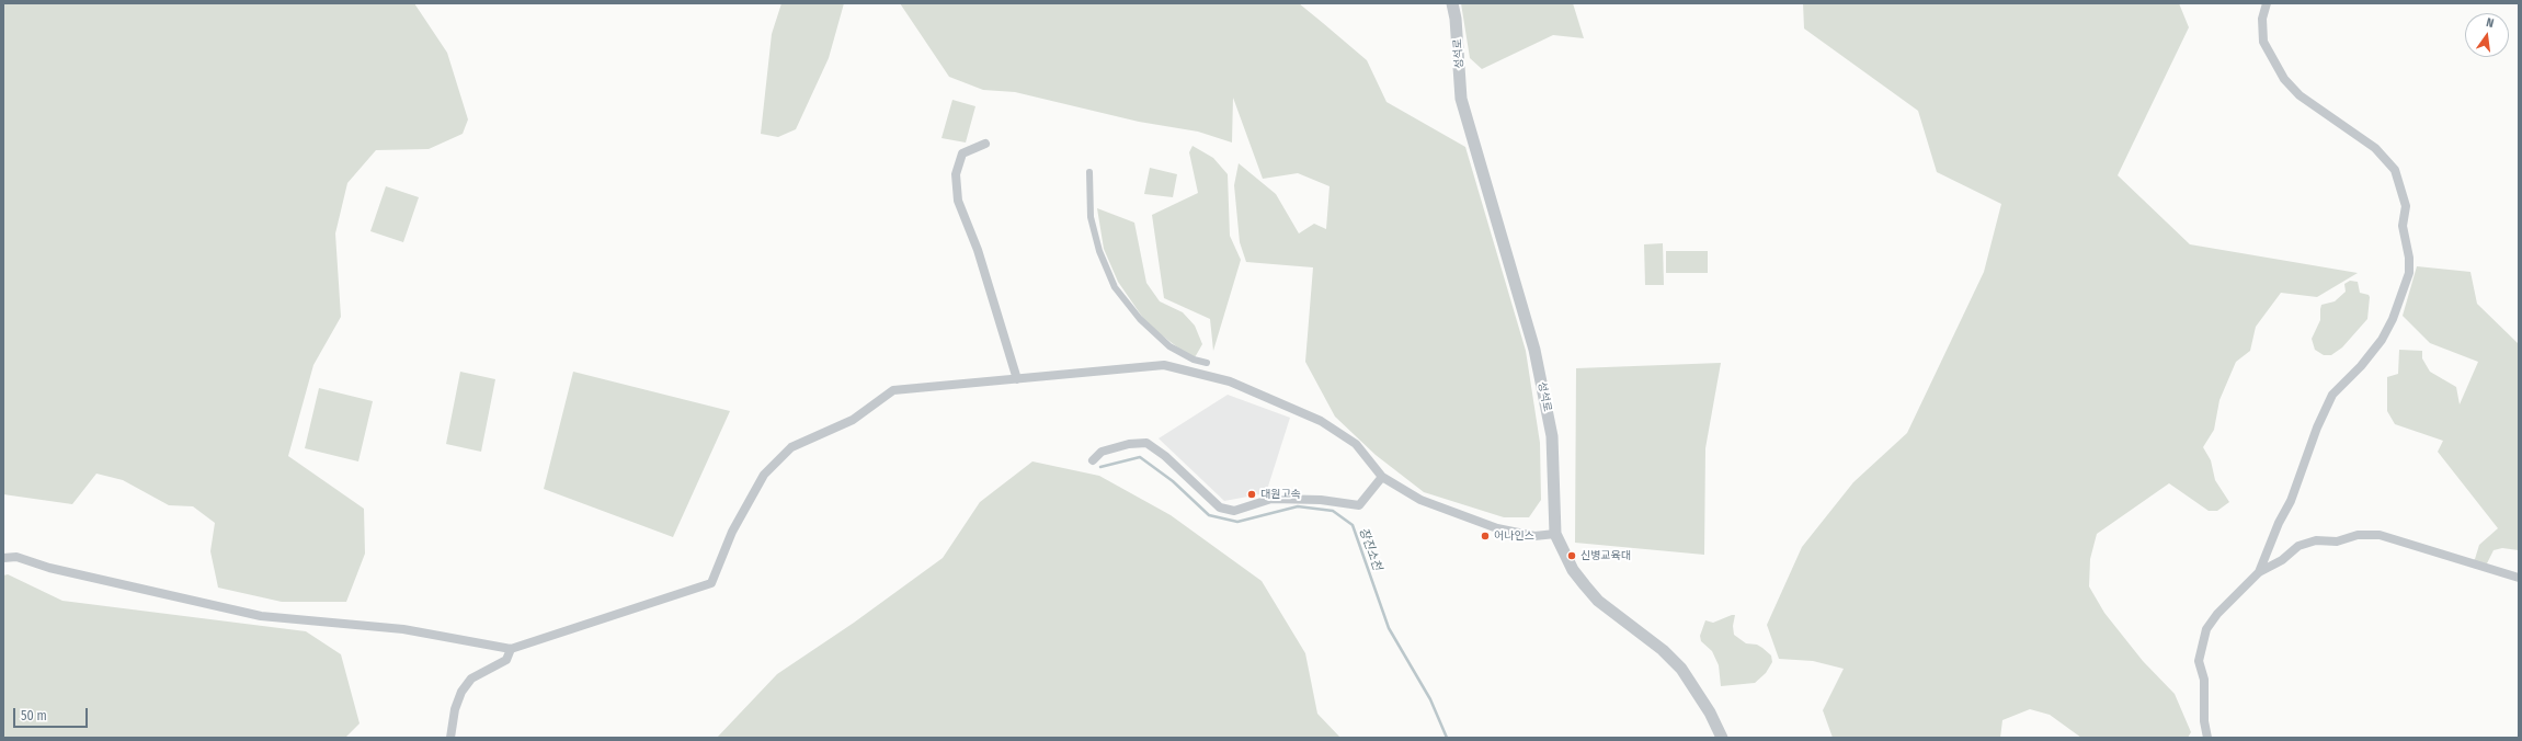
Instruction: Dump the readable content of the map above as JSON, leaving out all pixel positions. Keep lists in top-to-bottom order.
{
  "streets": {
    "street": ["성석로"]
  },
  "water": ["장진소천"],
  "places": ["대원고속", "어나인스", "신병교육대"],
  "scale_bar": "50 m",
  "north": "top"
}
